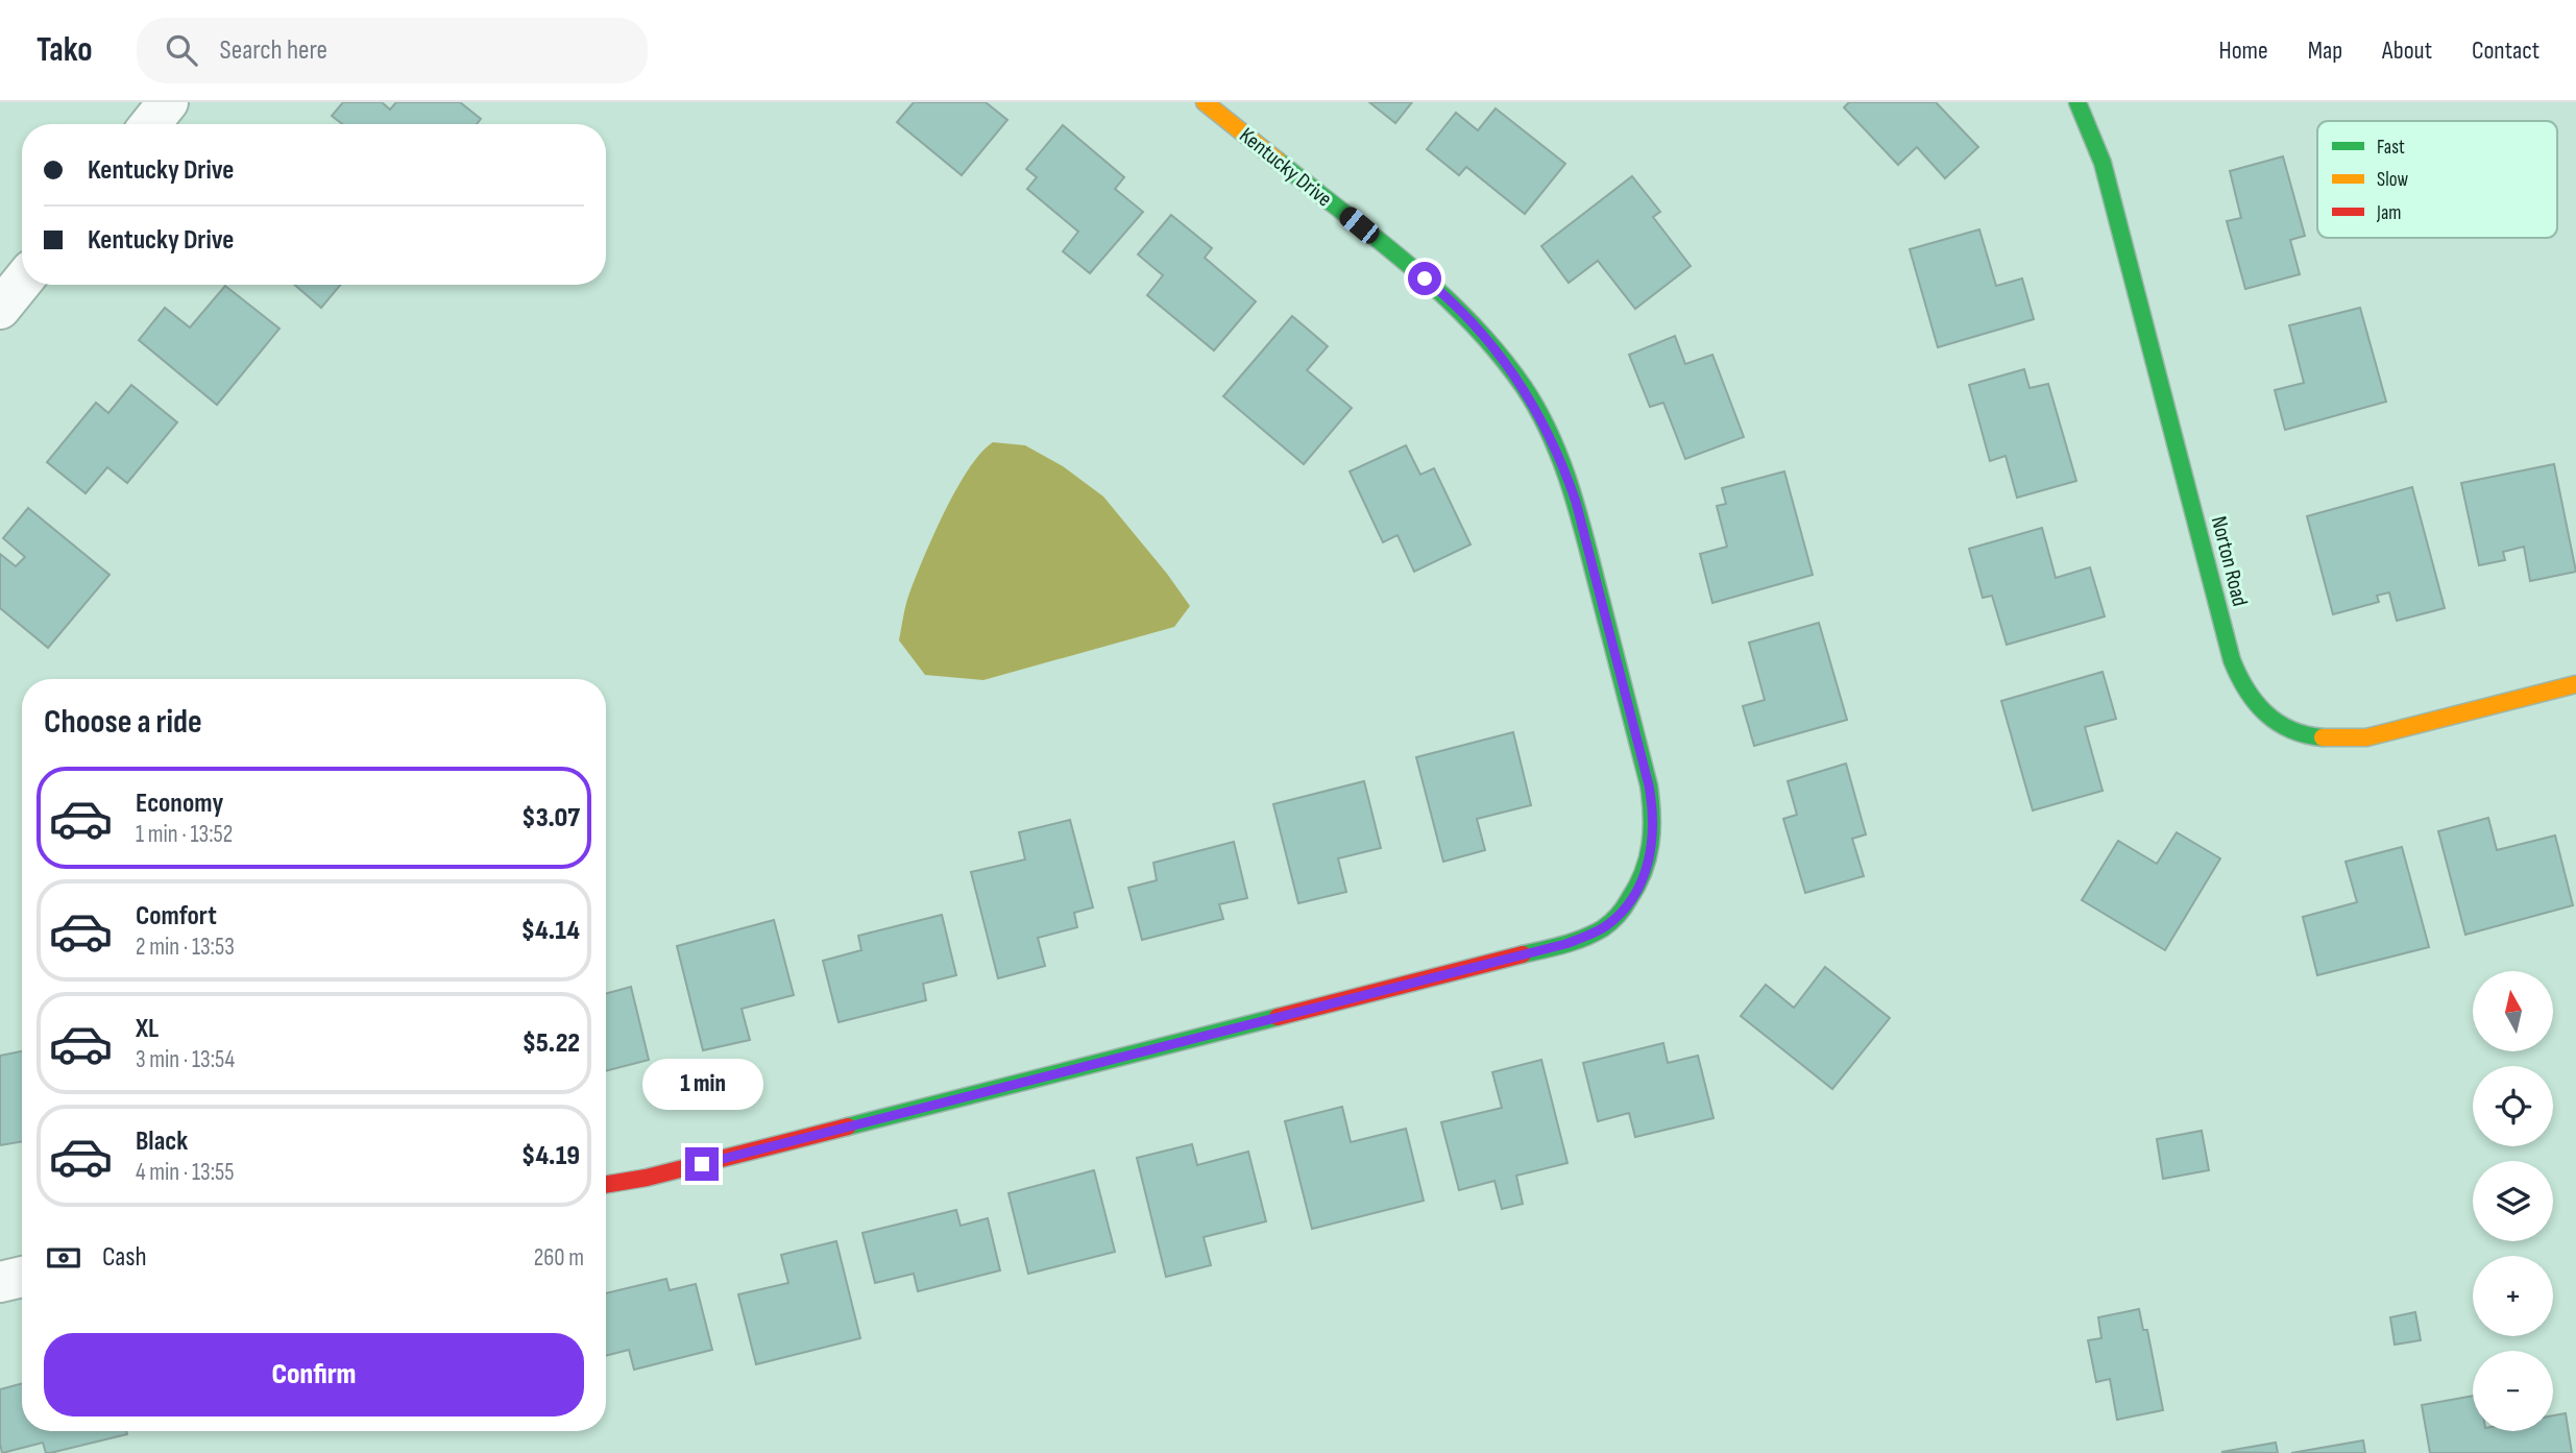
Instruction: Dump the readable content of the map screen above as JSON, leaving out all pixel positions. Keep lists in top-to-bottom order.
{
  "streets": {
    "street": ["Kentucky Drive", "Norton Road"]
  },
  "legend": ["Fast", "Slow", "Jam"],
  "north": "top",
  "page": {
    "header": "Tako",
    "search": "Search here",
    "nav": [
      "Home",
      "Map",
      "About",
      "Contact"
    ],
    "banner": ["Kentucky Drive", "Kentucky Drive"],
    "heading": "Choose a ride",
    "list": [
      {
        "name": "Economy",
        "note": "1 min · 13:52",
        "value": "$3.07"
      },
      {
        "name": "Comfort",
        "note": "2 min · 13:53",
        "value": "$4.14"
      },
      {
        "name": "XL",
        "note": "3 min · 13:54",
        "value": "$5.22"
      },
      {
        "name": "Black",
        "note": "4 min · 13:55",
        "value": "$4.19"
      }
    ],
    "map_buttons": ["+", "−"],
    "bubble": "1 min",
    "pay": ["Cash", "260 m"],
    "buttons": "Confirm"
  }
}
